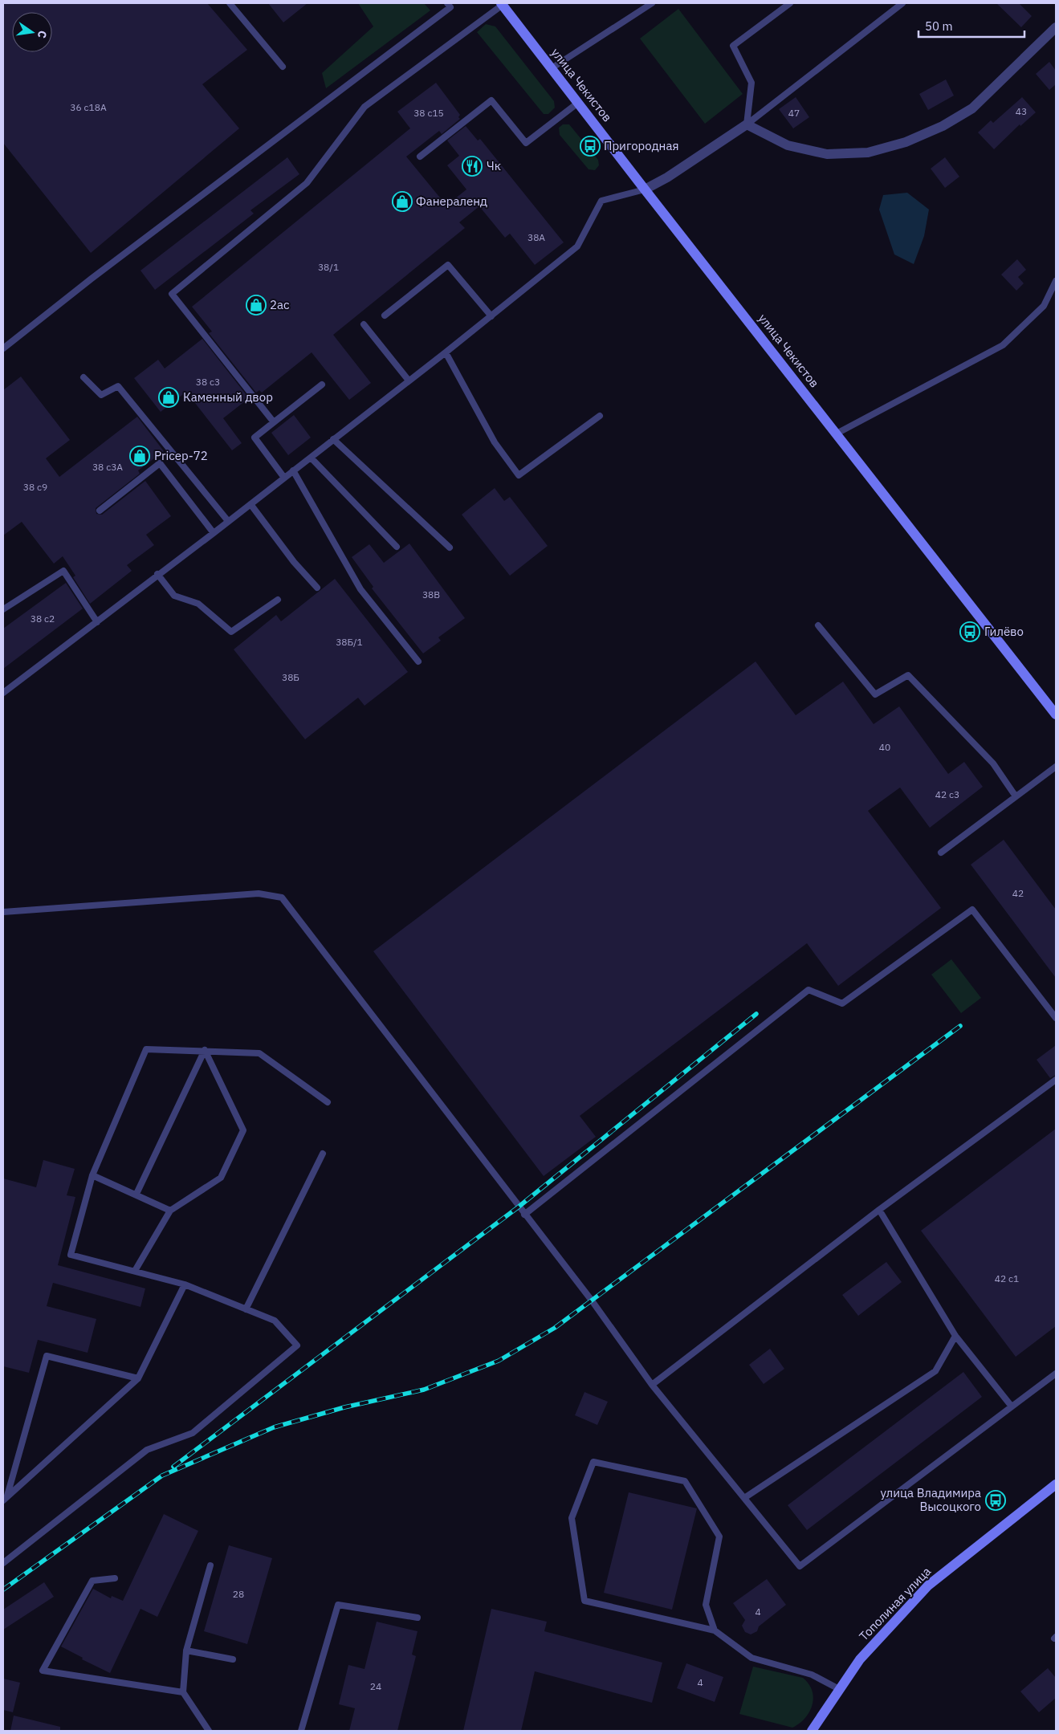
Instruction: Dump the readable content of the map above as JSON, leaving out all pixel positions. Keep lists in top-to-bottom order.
{
  "streets": {
    "main road": ["улица Чекистов", "Тополиная улица"]
  },
  "places": {
    "bus stop": ["Пригородная", "Гилёво", "улица Владимира Высоцкого"],
    "restaurant": ["Чк"],
    "shop": [
      "Фанераленд",
      "2ас",
      "Каменный двор",
      "Pricep-72"
    ]
  },
  "house_numbers": [
    "36 с18А",
    "43",
    "38 с15",
    "47",
    "38А",
    "38/1",
    "38 с3",
    "38 с3А",
    "38 с9",
    "38В",
    "38 с2",
    "38Б/1",
    "38Б",
    "40",
    "42 с3",
    "42",
    "42 c1",
    "28",
    "4",
    "4",
    "24"
  ],
  "scale_bar": "50 m",
  "north": "right"
}
